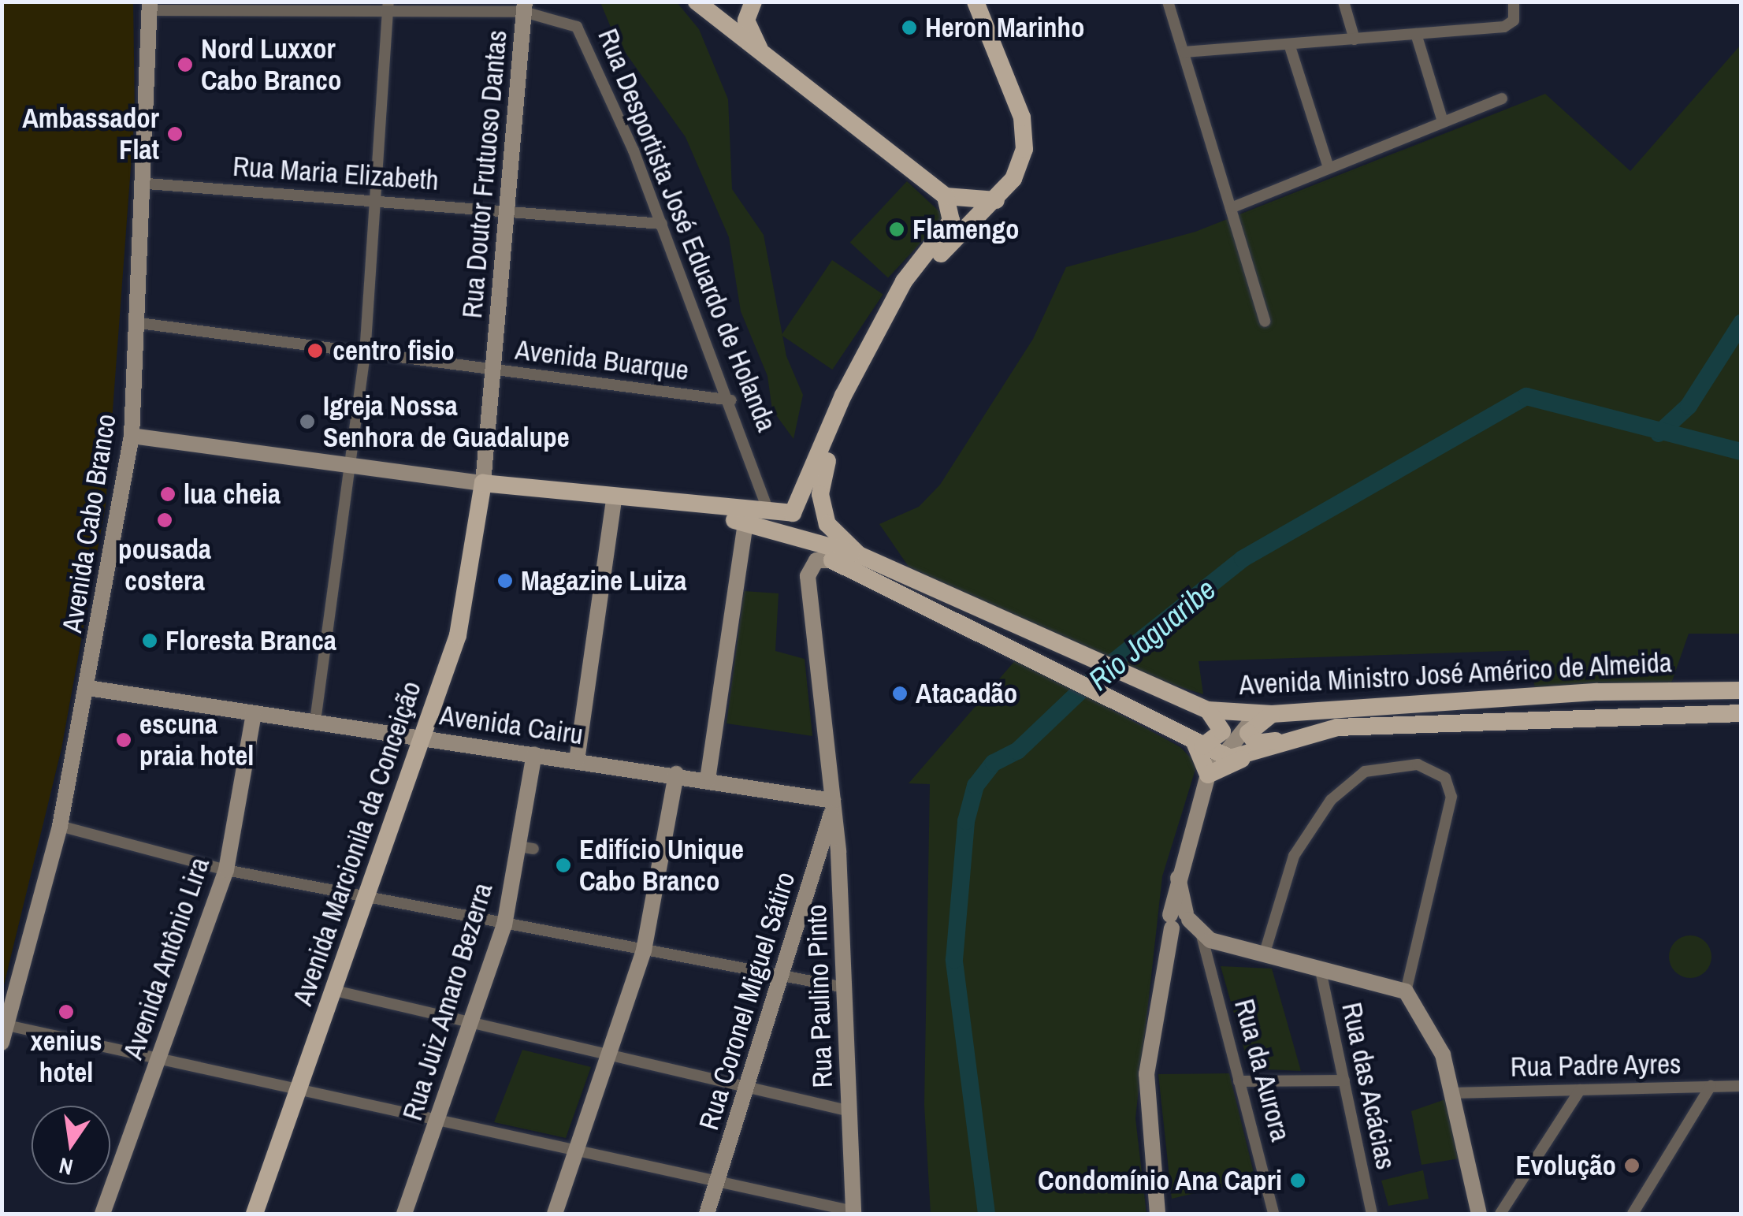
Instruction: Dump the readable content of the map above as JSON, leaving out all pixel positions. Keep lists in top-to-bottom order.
{
  "streets": {
    "main road": [
      "Rua Doutor Frutuoso Dantas",
      "Avenida Cabo Branco",
      "Avenida Ministro José Américo de Almeida",
      "Avenida Cairu",
      "Avenida Marcionila da Conceição",
      "Avenida Antônio Lira",
      "Rua Paulino Pinto",
      "Rua Coronel Miguel Sátiro",
      "Rua Juiz Amaro Bezerra"
    ],
    "street": [
      "Rua Maria Elizabeth",
      "Rua Desportista José Eduardo de Holanda",
      "Avenida Buarque",
      "Rua Padre Ayres",
      "Rua da Aurora",
      "Rua das Acácias"
    ]
  },
  "crossings": [
    ["Rua Maria Elizabeth", "Rua Doutor Frutuoso Dantas"],
    ["Rua Maria Elizabeth", "Rua Desportista José Eduardo de Holanda"],
    ["Rua Maria Elizabeth", "Avenida Cabo Branco"],
    ["Rua Doutor Frutuoso Dantas", "Rua Desportista José Eduardo de Holanda"],
    ["Rua Doutor Frutuoso Dantas", "Avenida Buarque"],
    ["Rua Doutor Frutuoso Dantas", "Avenida Marcionila da Conceição"],
    ["Rua Desportista José Eduardo de Holanda", "Avenida Buarque"],
    ["Rua Desportista José Eduardo de Holanda", "Avenida Cabo Branco"],
    ["Avenida Buarque", "Avenida Cabo Branco"],
    ["Avenida Cabo Branco", "Avenida Cairu"],
    ["Avenida Ministro José Américo de Almeida", "Rua Paulino Pinto"],
    ["Avenida Cairu", "Avenida Marcionila da Conceição"],
    ["Avenida Cairu", "Avenida Antônio Lira"],
    ["Avenida Cairu", "Rua Paulino Pinto"],
    ["Avenida Cairu", "Rua Coronel Miguel Sátiro"],
    ["Avenida Cairu", "Rua Juiz Amaro Bezerra"],
    ["Rua Paulino Pinto", "Rua Coronel Miguel Sátiro"]
  ],
  "water": ["Rio Jaguaribe"],
  "places": [
    "Heron Marinho",
    "Nord Luxxor Cabo Branco",
    "Ambassador Flat",
    "Flamengo",
    "centro fisio",
    "Igreja Nossa Senhora de Guadalupe",
    "lua cheia",
    "pousada costera",
    "Magazine Luiza",
    "Floresta Branca",
    "Atacadão",
    "escuna praia hotel",
    "Edifício Unique Cabo Branco",
    "xenius hotel",
    "Evolução",
    "Condomínio Ana Capri"
  ],
  "north": "bottom"
}
